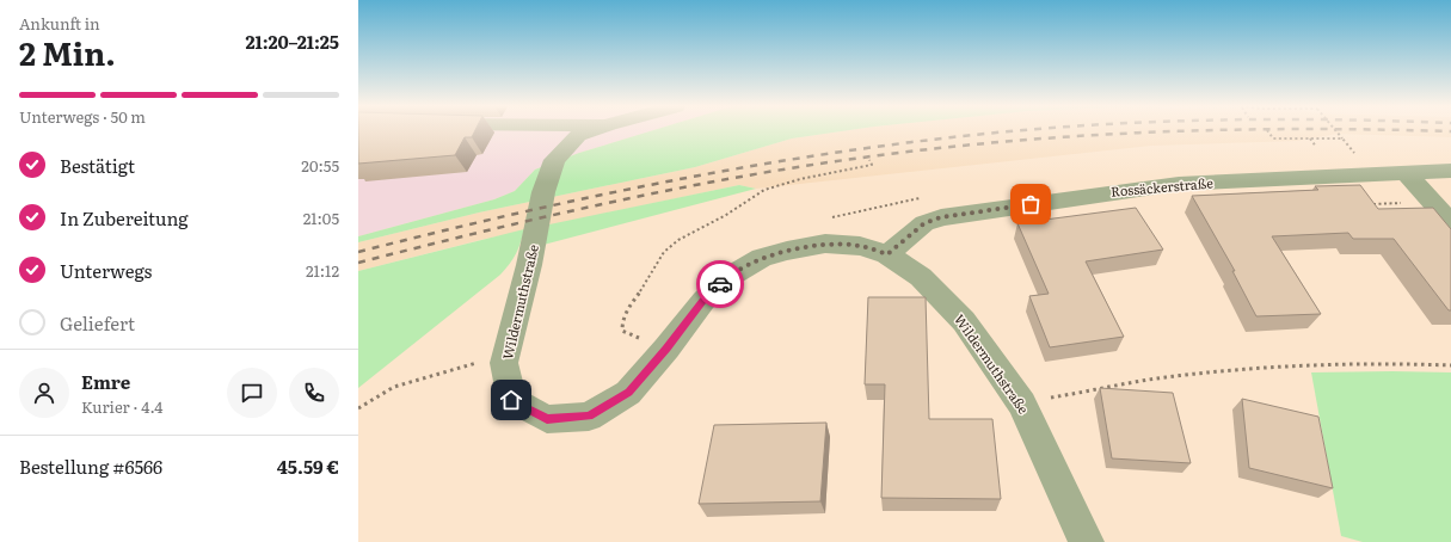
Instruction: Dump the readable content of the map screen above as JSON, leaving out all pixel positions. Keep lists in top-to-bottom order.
{
  "streets": {
    "street": ["Rossäckerstraße", "Wildermuthstraße"]
  },
  "crossings": [
    ["Rossäckerstraße", "Wildermuthstraße"]
  ],
  "page": {
    "heading": ["2 Min.", "Ankunft in", "21:20–21:25"],
    "panel": [
      "Emre",
      "Kurier · 4.4",
      "Bestellung #6566",
      "45.59 €"
    ],
    "bar": "Unterwegs · 50 m",
    "list": [
      ["Bestätigt", "20:55"],
      ["In Zubereitung", "21:05"],
      ["Unterwegs", "21:12"],
      "Geliefert"
    ]
  }
}
